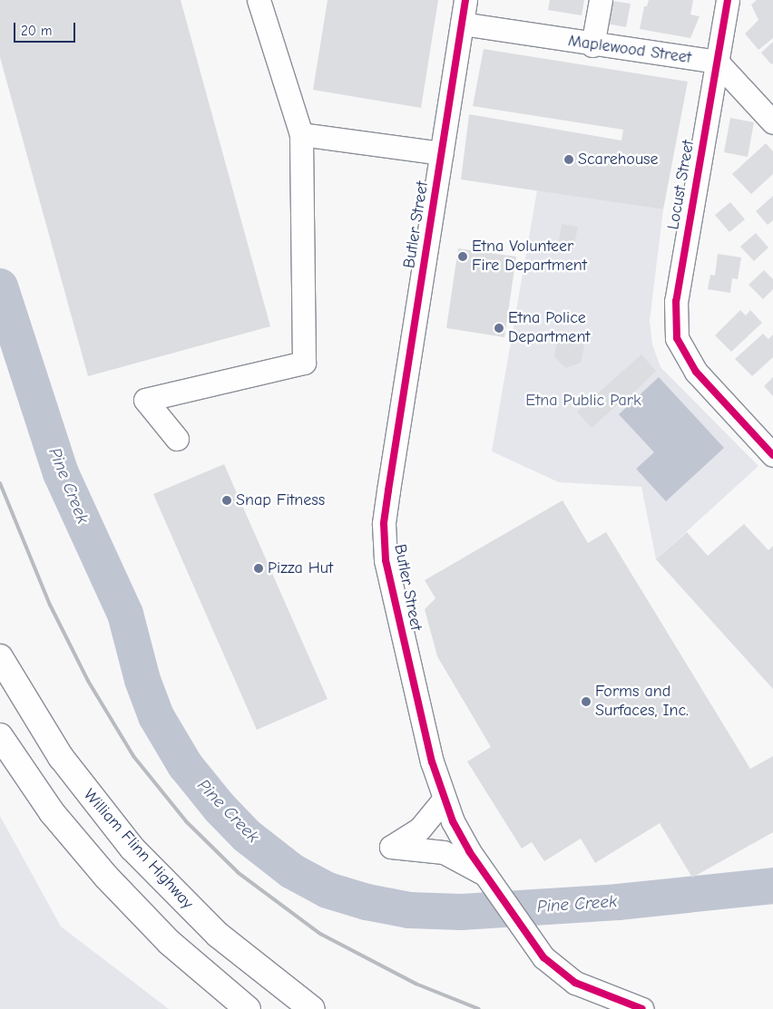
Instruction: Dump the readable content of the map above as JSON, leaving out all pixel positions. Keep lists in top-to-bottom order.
{
  "streets": {
    "highway": ["William Flinn Highway"],
    "street": ["Maplewood Street", "Locust Street", "Butler Street"]
  },
  "crossings": [
    ["Maplewood Street", "Locust Street"],
    ["Maplewood Street", "Butler Street"]
  ],
  "water": ["Pine Creek"],
  "parks": ["Etna Public Park"],
  "places": [
    "Scarehouse",
    "Etna Volunteer Fire Department",
    "Etna Police Department",
    "Snap Fitness",
    "Pizza Hut",
    "Forms and Surfaces, Inc."
  ],
  "scale_bar": "20 m"
}
